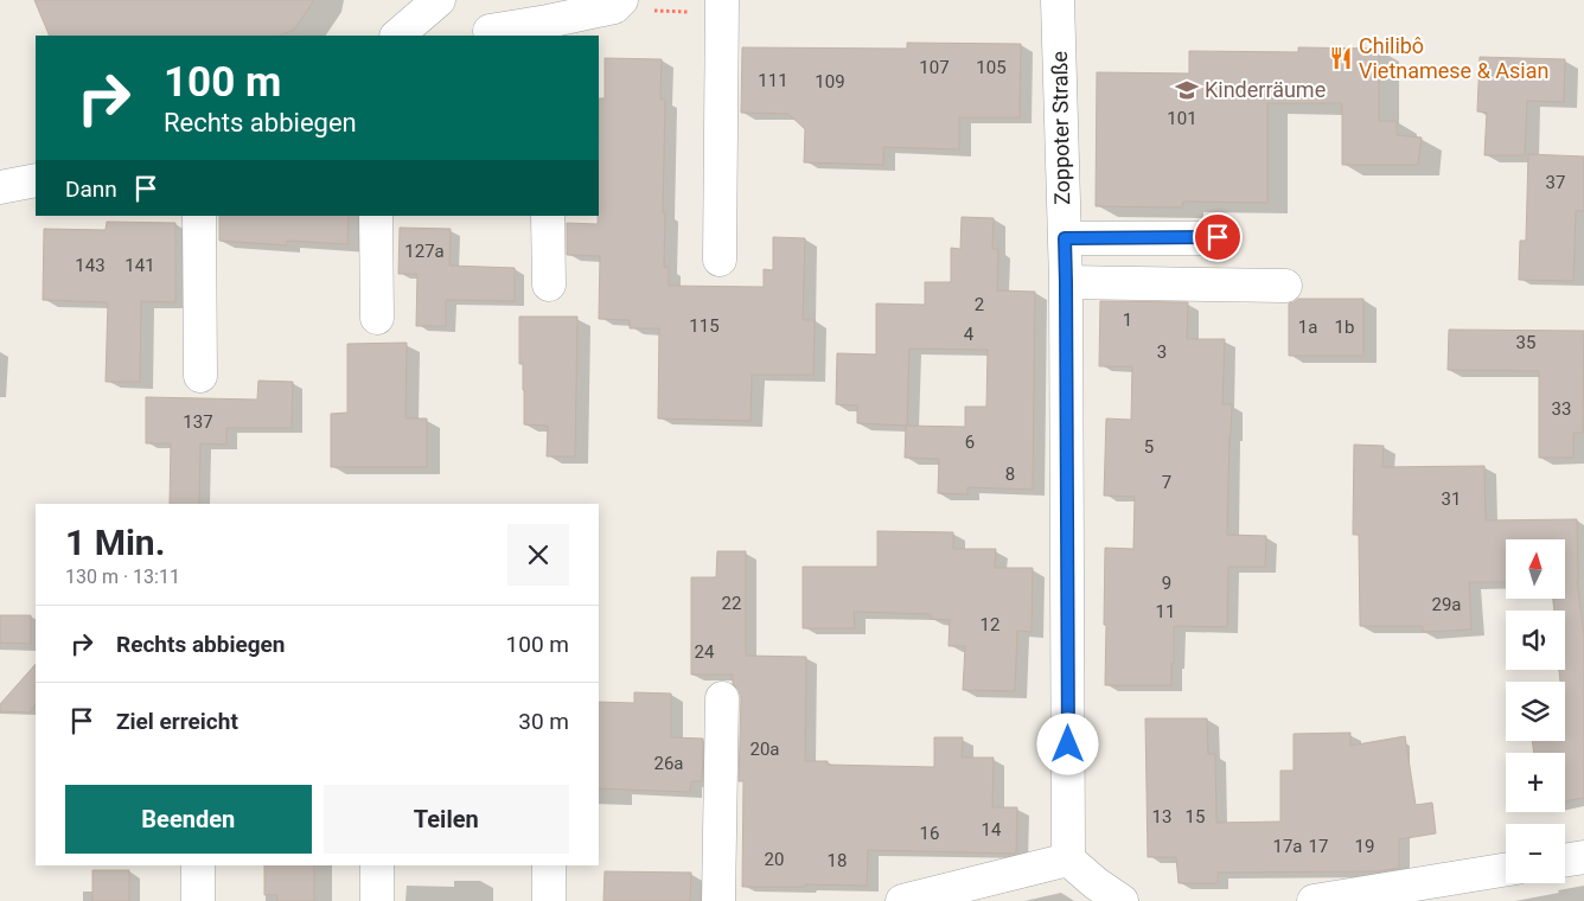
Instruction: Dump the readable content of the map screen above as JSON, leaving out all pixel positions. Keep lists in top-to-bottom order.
{
  "streets": {
    "street": ["Zoppoter Straße"]
  },
  "places": {
    "restaurant": ["Chilibô Vietnamese & Asian"],
    "school or university": ["Kinderräume"]
  },
  "house_numbers": [
    "107",
    "105",
    "111",
    "109",
    "101",
    "37",
    "127a",
    "143",
    "141",
    "2",
    "1",
    "115",
    "1a",
    "1b",
    "4",
    "35",
    "3",
    "33",
    "137",
    "6",
    "5",
    "8",
    "7",
    "31",
    "9",
    "22",
    "29a",
    "11",
    "12",
    "24",
    "20a",
    "26a",
    "13",
    "15",
    "14",
    "16",
    "17a",
    "17",
    "19",
    "20",
    "18"
  ],
  "north": "top",
  "page": {
    "turn": ["100 m", "Rechts abbiegen"],
    "then": "Dann",
    "heading": ["1 Min.", "130 m · 13:11"],
    "map_buttons": ["+", "−"],
    "list": [
      {
        "name": "Rechts abbiegen",
        "value": "100 m"
      },
      {
        "name": "Ziel erreicht",
        "value": "30 m"
      }
    ],
    "buttons": ["Beenden", "Teilen"]
  }
}
